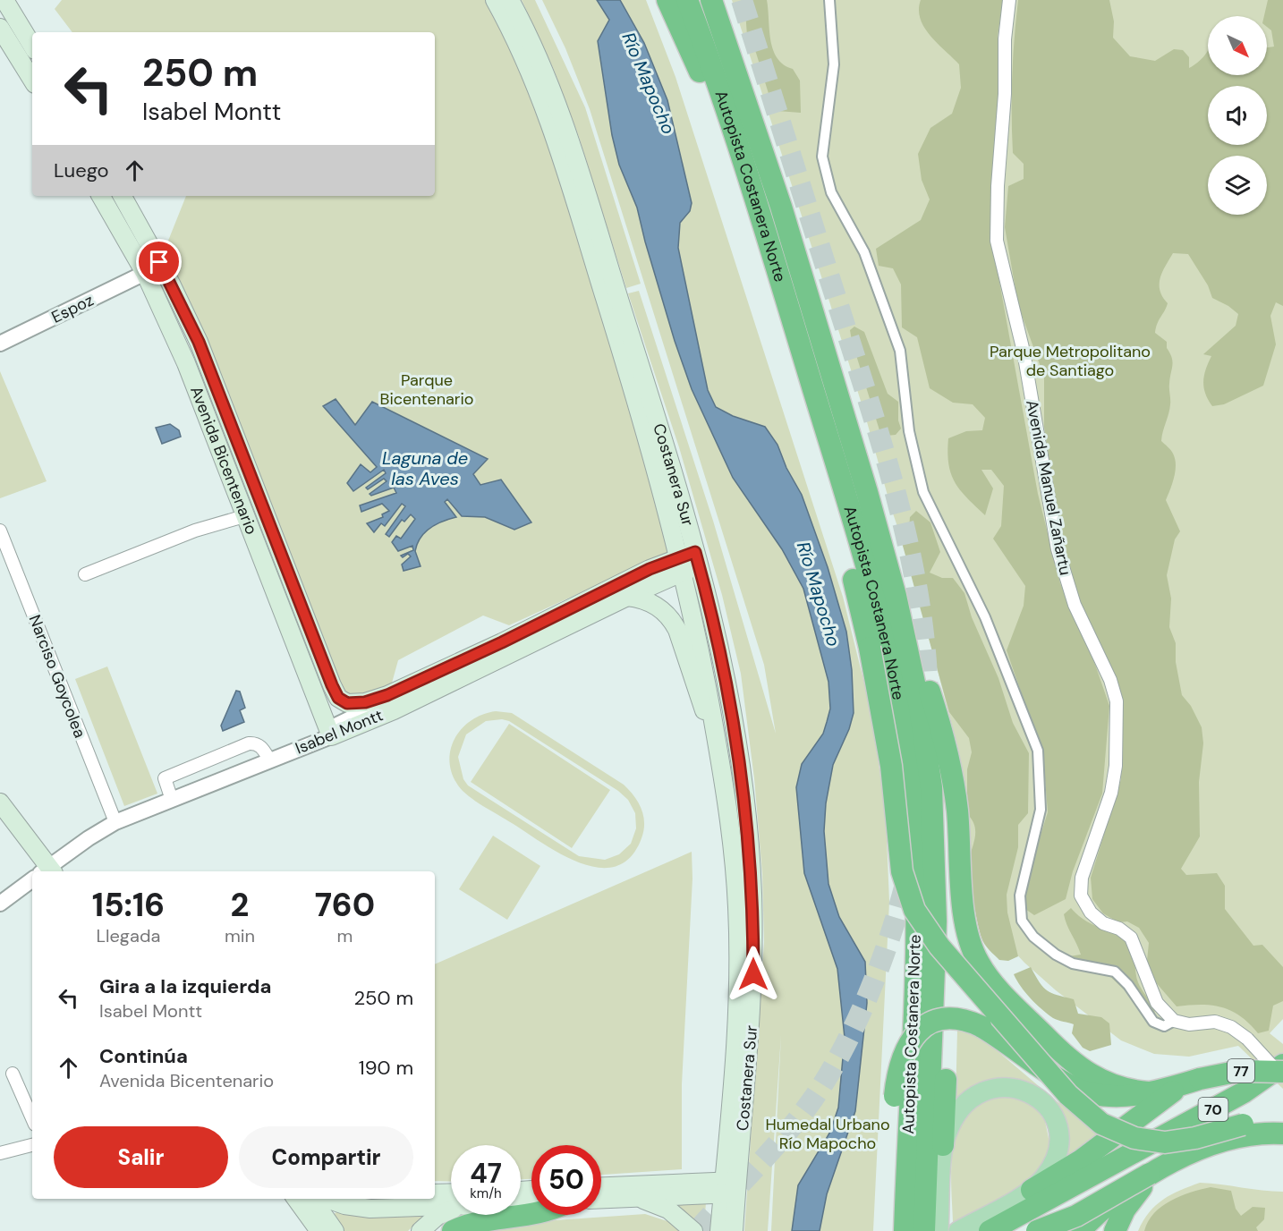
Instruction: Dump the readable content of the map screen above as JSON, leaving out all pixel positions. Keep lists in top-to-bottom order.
{
  "streets": {
    "highway": ["Autopista Costanera Norte", "77", "70"],
    "main road": ["Avenida Bicentenario", "Costanera Sur", "Isabel Montt"],
    "street": ["Espoz", "Avenida Manuel Zañartu", "Narciso Goycolea"]
  },
  "crossings": [
    ["Espoz", "Avenida Bicentenario"],
    ["Avenida Bicentenario", "Isabel Montt"],
    ["Costanera Sur", "Isabel Montt"],
    ["Narciso Goycolea", "Isabel Montt"]
  ],
  "water": ["Río Mapocho", "Laguna de las Aves"],
  "parks": ["Parque Metropolitano de Santiago", "Parque Bicentenario", "Humedal Urbano Río Mapocho"],
  "north": "bottom right",
  "page": {
    "turn": ["250 m", "Isabel Montt"],
    "then": "Luego",
    "eta": [
      "15:16",
      "Llegada",
      "2",
      "min",
      "760",
      "m"
    ],
    "list": [
      {
        "name": "Gira a la izquierda",
        "note": "Isabel Montt",
        "value": "250 m"
      },
      {
        "name": "Continúa",
        "note": "Avenida Bicentenario",
        "value": "190 m"
      }
    ],
    "buttons": ["Salir", "Compartir"],
    "speed": "47 km/h",
    "limit": "50"
  }
}
